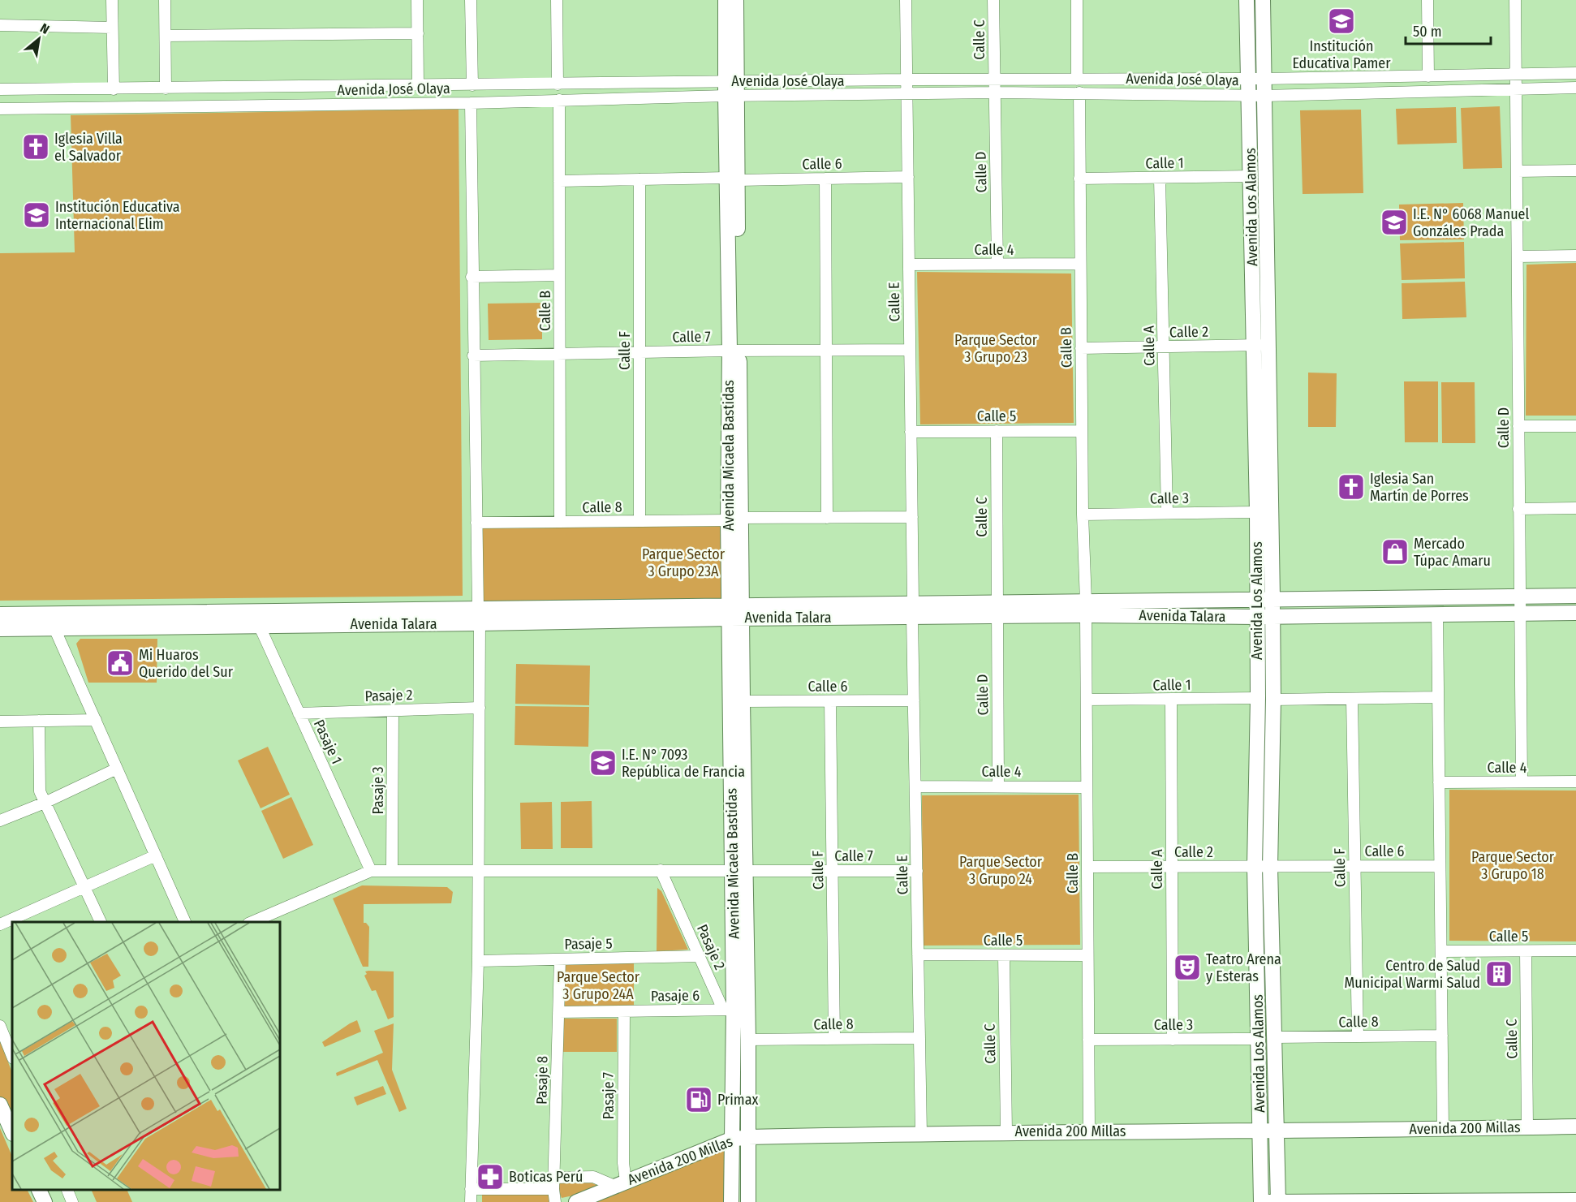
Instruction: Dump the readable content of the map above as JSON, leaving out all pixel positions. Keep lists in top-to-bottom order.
{
  "streets": {
    "street": [
      "Calle C",
      "Avenida José Olaya",
      "Calle 1",
      "Calle 6",
      "Calle D",
      "Avenida Los Alamos",
      "Calle 4",
      "Calle E",
      "Calle B",
      "Calle 2",
      "Calle 7",
      "Calle A",
      "Calle F",
      "Calle 5",
      "Avenida Micaela Bastidas",
      "Calle 3",
      "Calle 8",
      "Avenida Talara",
      "Pasaje 2",
      "Pasaje 1",
      "Pasaje 3",
      "Pasaje 5",
      "Pasaje 6",
      "Pasaje 8",
      "Pasaje 7",
      "Avenida 200 Millas"
    ]
  },
  "crossings": [
    ["Calle C", "Avenida José Olaya"],
    ["Calle C", "Calle D"],
    ["Calle C", "Calle 5"],
    ["Calle C", "Avenida Talara"],
    ["Calle C", "Avenida 200 Millas"],
    ["Avenida José Olaya", "Calle D"],
    ["Avenida José Olaya", "Avenida Los Alamos"],
    ["Avenida José Olaya", "Calle E"],
    ["Avenida José Olaya", "Calle B"],
    ["Avenida José Olaya", "Avenida Micaela Bastidas"],
    ["Calle 1", "Avenida Los Alamos"],
    ["Calle 1", "Calle B"],
    ["Calle 1", "Calle A"],
    ["Calle 6", "Avenida Los Alamos"],
    ["Calle 6", "Calle E"],
    ["Calle 6", "Calle B"],
    ["Calle 6", "Calle 2"],
    ["Calle 6", "Calle F"],
    ["Calle 6", "Avenida Micaela Bastidas"],
    ["Calle D", "Calle 4"],
    ["Calle D", "Avenida Talara"],
    ["Avenida Los Alamos", "Calle 2"],
    ["Avenida Los Alamos", "Calle 3"],
    ["Avenida Los Alamos", "Calle 8"],
    ["Avenida Los Alamos", "Avenida Talara"],
    ["Avenida Los Alamos", "Avenida 200 Millas"],
    ["Calle 4", "Calle E"],
    ["Calle 4", "Calle B"],
    ["Calle E", "Calle 7"],
    ["Calle E", "Calle 5"],
    ["Calle E", "Calle 8"],
    ["Calle E", "Avenida Talara"],
    ["Calle E", "Avenida 200 Millas"],
    ["Calle B", "Calle 2"],
    ["Calle B", "Calle 7"],
    ["Calle B", "Calle 5"],
    ["Calle B", "Calle 3"],
    ["Calle B", "Calle 8"],
    ["Calle B", "Avenida Talara"],
    ["Calle B", "Avenida 200 Millas"],
    ["Calle 2", "Calle A"],
    ["Calle 7", "Calle F"],
    ["Calle 7", "Avenida Micaela Bastidas"],
    ["Calle 7", "Pasaje 2"],
    ["Calle 7", "Pasaje 1"],
    ["Calle 7", "Pasaje 3"],
    ["Calle A", "Calle 3"],
    ["Calle F", "Calle 8"],
    ["Avenida Micaela Bastidas", "Calle 8"],
    ["Avenida Micaela Bastidas", "Avenida Talara"],
    ["Avenida Micaela Bastidas", "Pasaje 2"],
    ["Avenida Micaela Bastidas", "Pasaje 6"],
    ["Avenida Micaela Bastidas", "Avenida 200 Millas"],
    ["Avenida Talara", "Pasaje 1"],
    ["Pasaje 2", "Pasaje 1"],
    ["Pasaje 2", "Pasaje 3"],
    ["Pasaje 2", "Pasaje 5"],
    ["Pasaje 2", "Pasaje 6"],
    ["Pasaje 5", "Pasaje 8"],
    ["Pasaje 6", "Pasaje 8"],
    ["Pasaje 6", "Pasaje 7"],
    ["Pasaje 7", "Avenida 200 Millas"]
  ],
  "parks": [
    "Parque Sector 3 Grupo 23",
    "Parque Sector 3 Grupo 23A",
    "Parque Sector 3 Grupo 18",
    "Parque Sector 3 Grupo 24",
    "Parque Sector 3 Grupo 24A"
  ],
  "places": {
    "school or university": [
      "Institución Educativa Pamer",
      "Institución Educativa Internacional Elim",
      "I.E. N° 6068 Manuel Gonzáles Prada",
      "I.E. N° 7093 República de Francia"
    ],
    "church": ["Iglesia Villa el Salvador", "Iglesia San Martín de Porres"],
    "shop": ["Mercado Túpac Amaru"],
    "public building": ["Mi Huaros Querido del Sur"],
    "theatre": ["Teatro Arena y Esteras"],
    "building": ["Centro de Salud Municipal Warmi Salud"],
    "fuel station": ["Primax"],
    "pharmacy": ["Boticas Perú"]
  },
  "scale_bar": "50 m",
  "north": "top right"
}
